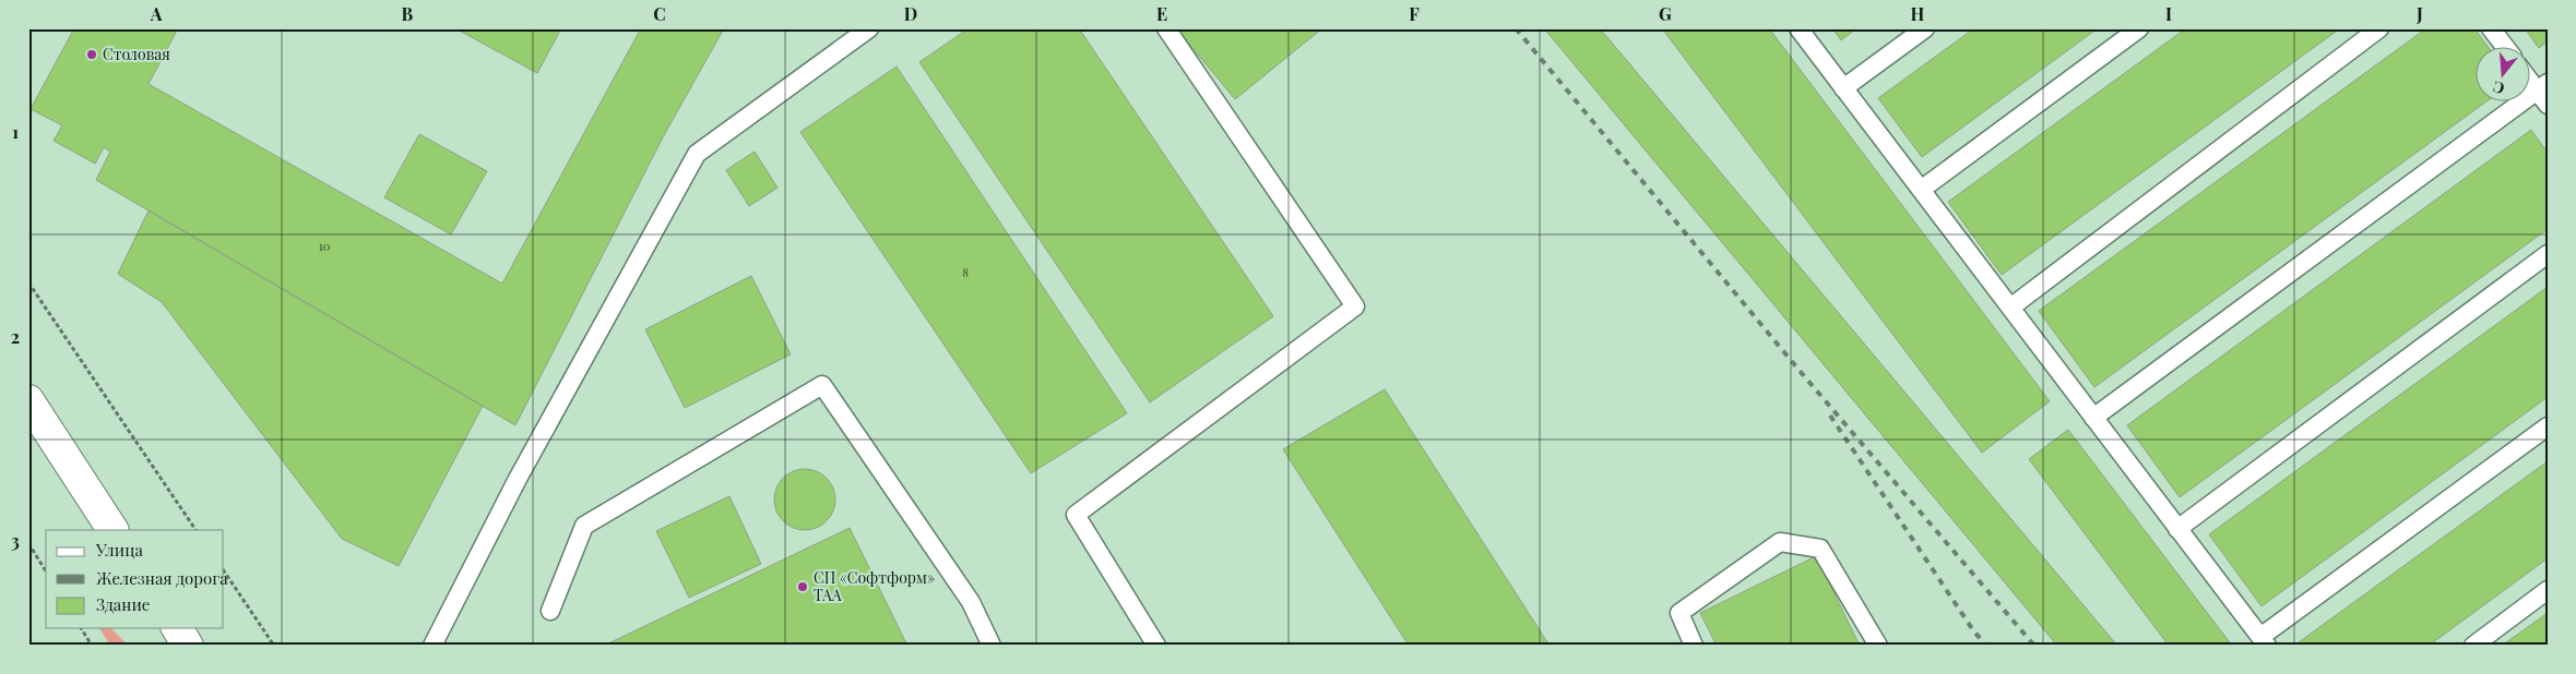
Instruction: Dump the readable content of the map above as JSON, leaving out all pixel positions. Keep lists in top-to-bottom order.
{
  "places": ["Столовая", "СП «Софтформ» ТАА"],
  "house_numbers": ["10", "8"],
  "legend": ["Улица", "Железная дорога", "Здание"],
  "north": "bottom",
  "grid": {
    "columns": [
      "A",
      "B",
      "C",
      "D",
      "E",
      "F",
      "G",
      "H",
      "I",
      "J"
    ],
    "rows": ["1", "2", "3"]
  }
}
